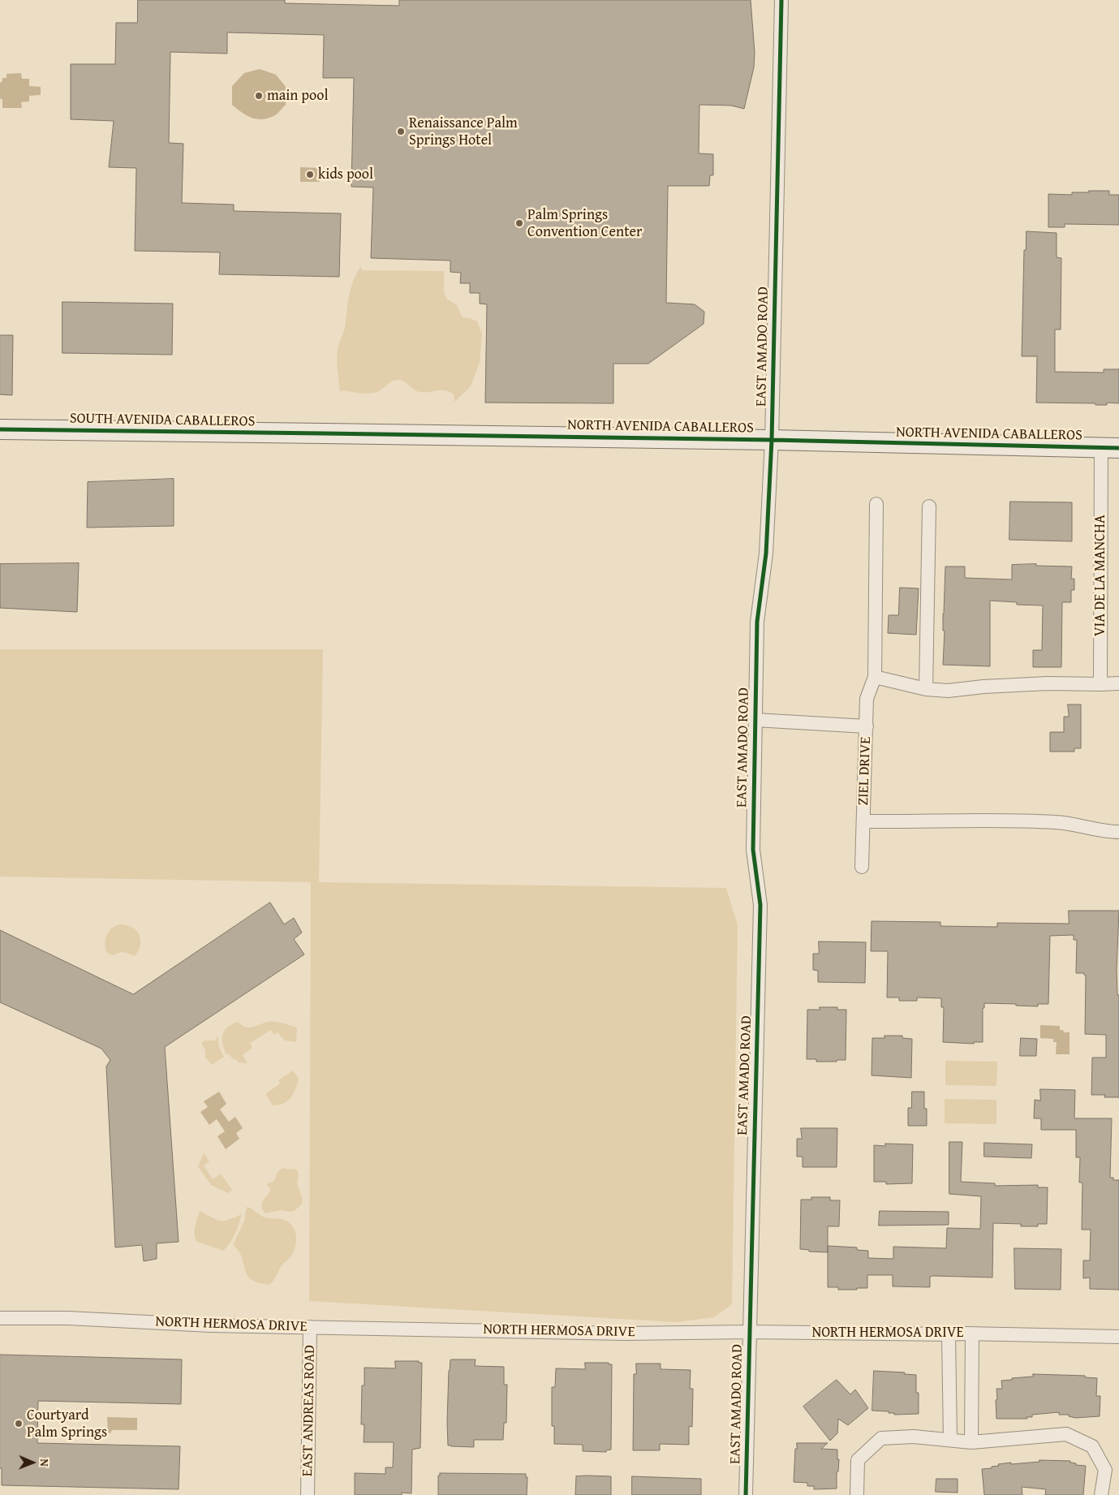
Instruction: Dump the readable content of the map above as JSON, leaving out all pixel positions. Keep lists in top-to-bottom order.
{
  "streets": {
    "street": [
      "EAST AMADO ROAD",
      "SOUTH AVENIDA CABALLEROS",
      "NORTH AVENIDA CABALLEROS",
      "VIA DE LA MANCHA",
      "ZIEL DRIVE",
      "NORTH HERMOSA DRIVE",
      "EAST ANDREAS ROAD"
    ]
  },
  "crossings": [
    ["EAST AMADO ROAD", "NORTH AVENIDA CABALLEROS"],
    ["EAST AMADO ROAD", "NORTH HERMOSA DRIVE"],
    ["SOUTH AVENIDA CABALLEROS", "NORTH AVENIDA CABALLEROS"],
    ["NORTH AVENIDA CABALLEROS", "VIA DE LA MANCHA"],
    ["NORTH HERMOSA DRIVE", "EAST ANDREAS ROAD"]
  ],
  "places": [
    "main pool",
    "Renaissance Palm Springs Hotel",
    "kids pool",
    "Palm Springs Convention Center",
    "Courtyard Palm Springs"
  ],
  "north": "right"
}
